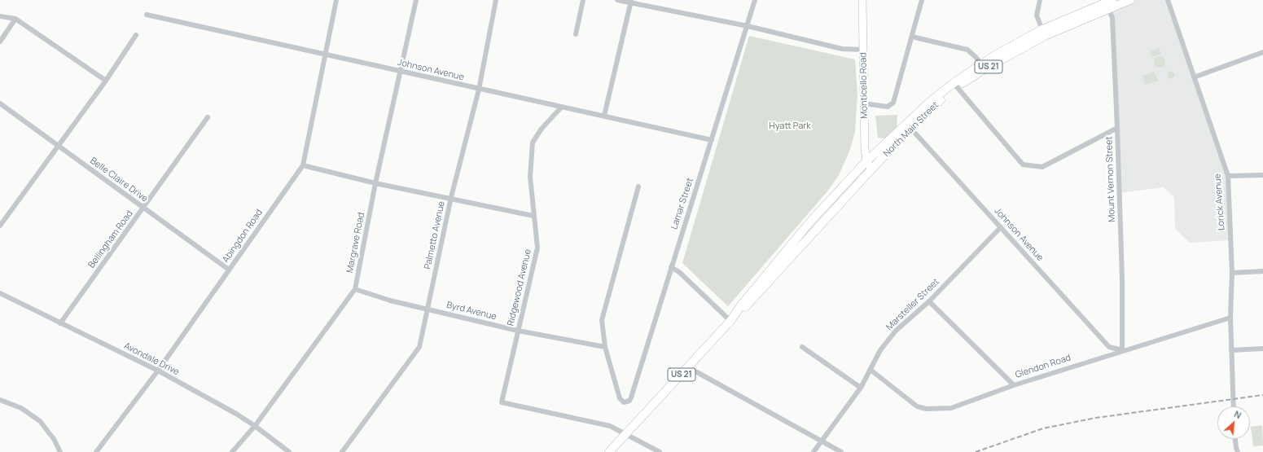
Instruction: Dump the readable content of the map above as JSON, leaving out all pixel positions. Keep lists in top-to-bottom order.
{
  "streets": {
    "main road": ["US 21", "Monticello Road", "North Main Street"],
    "street": [
      "Johnson Avenue",
      "Mount Vernon Street",
      "Belle Claire Drive",
      "Lorick Avenue",
      "Lamar Street",
      "Palmetto Avenue",
      "Abingdon Road",
      "Bellingham Road",
      "Margrave Road",
      "Ridgewood Avenue",
      "Marsteller Street",
      "Byrd Avenue",
      "Avondale Drive",
      "Glendon Road"
    ]
  },
  "crossings": [
    ["Johnson Avenue", "North Main Street"],
    ["Johnson Avenue", "Mount Vernon Street"],
    ["Johnson Avenue", "Lamar Street"],
    ["Johnson Avenue", "Palmetto Avenue"],
    ["Johnson Avenue", "Abingdon Road"],
    ["Johnson Avenue", "Margrave Road"],
    ["Johnson Avenue", "Ridgewood Avenue"],
    ["Johnson Avenue", "Marsteller Street"],
    ["Johnson Avenue", "Glendon Road"],
    ["Monticello Road", "North Main Street"],
    ["North Main Street", "Mount Vernon Street"],
    ["North Main Street", "Ridgewood Avenue"],
    ["Mount Vernon Street", "Glendon Road"],
    ["Belle Claire Drive", "Abingdon Road"],
    ["Belle Claire Drive", "Bellingham Road"],
    ["Lorick Avenue", "Glendon Road"],
    ["Lamar Street", "Byrd Avenue"],
    ["Palmetto Avenue", "Byrd Avenue"],
    ["Abingdon Road", "Avondale Drive"],
    ["Bellingham Road", "Avondale Drive"],
    ["Margrave Road", "Byrd Avenue"],
    ["Margrave Road", "Avondale Drive"],
    ["Ridgewood Avenue", "Byrd Avenue"],
    ["Marsteller Street", "Glendon Road"]
  ],
  "parks": ["Hyatt Park"],
  "north": "top right"
}
